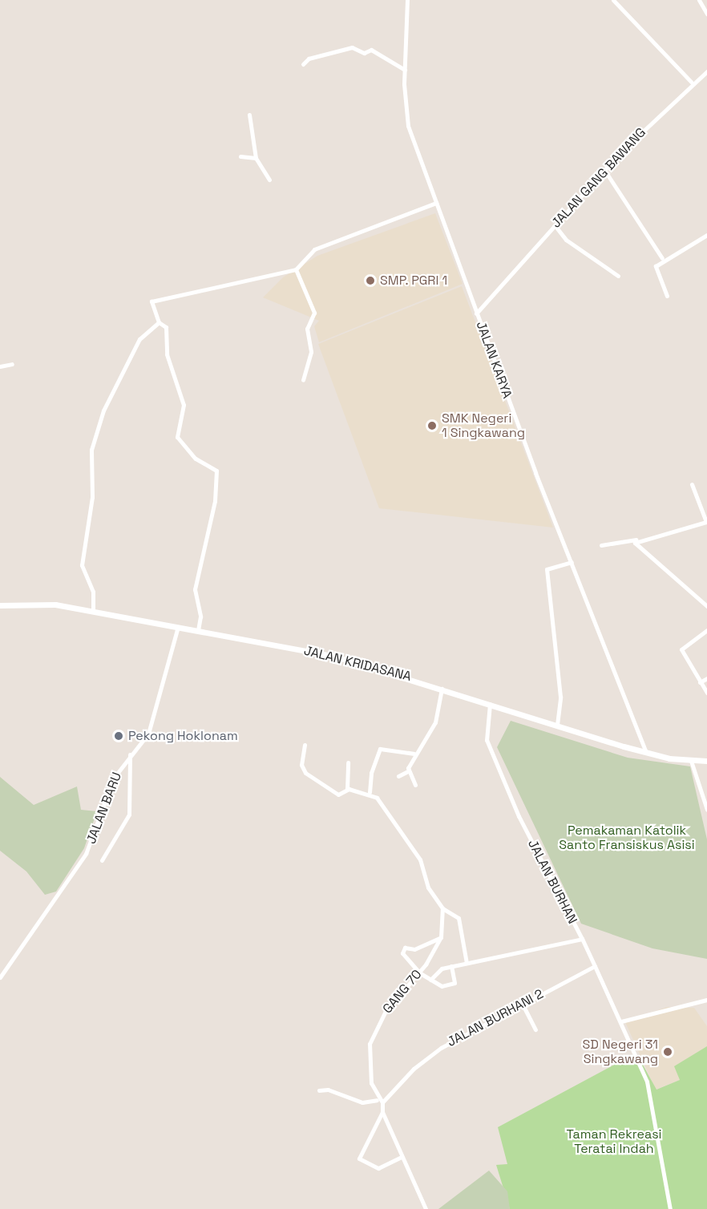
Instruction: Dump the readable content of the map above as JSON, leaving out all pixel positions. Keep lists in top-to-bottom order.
{
  "streets": {
    "street": [
      "JALAN GANG BAWANG",
      "JALAN KARYA",
      "JALAN KRIDASANA",
      "JALAN BARU",
      "JALAN BURHAN",
      "GANG 70",
      "JALAN BURHANI 2"
    ]
  },
  "crossings": [
    ["JALAN GANG BAWANG", "JALAN KARYA"],
    ["JALAN KARYA", "JALAN KRIDASANA"],
    ["JALAN KRIDASANA", "JALAN BARU"],
    ["JALAN KRIDASANA", "JALAN BURHAN"]
  ],
  "parks": ["Pemakaman Katolik Santo Fransiskus Asisi", "Taman Rekreasi Teratai Indah"],
  "places": [
    "SMP. PGRI 1",
    "SMK Negeri 1 Singkawang",
    "Pekong Hoklonam",
    "SD Negeri 31 Singkawang"
  ]
}
